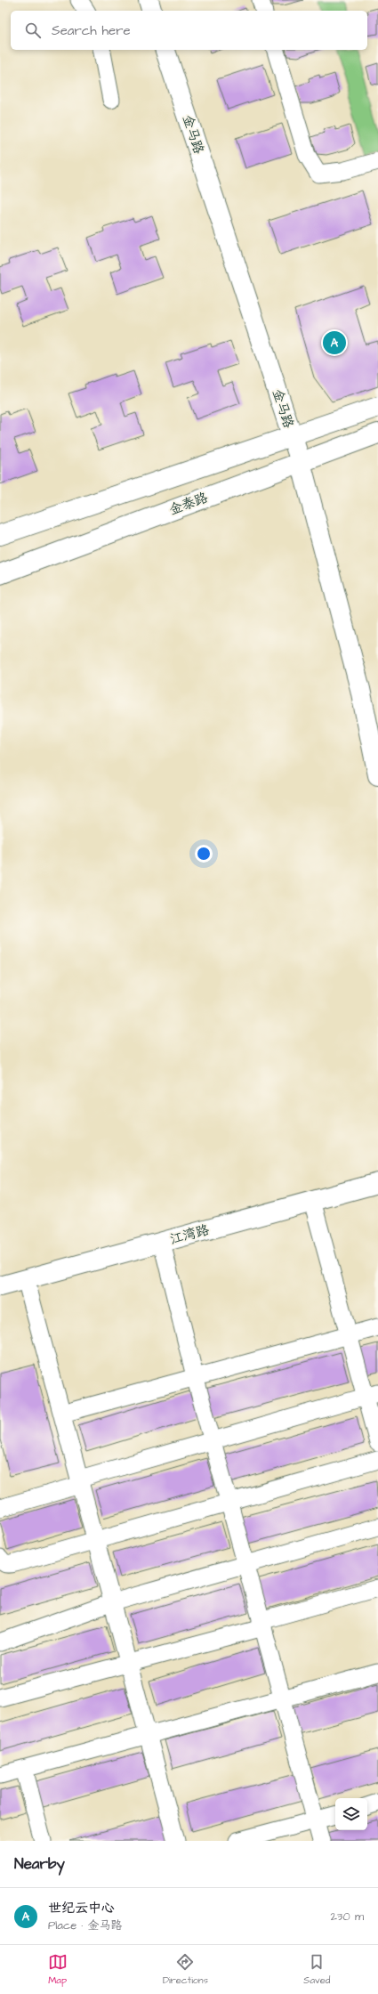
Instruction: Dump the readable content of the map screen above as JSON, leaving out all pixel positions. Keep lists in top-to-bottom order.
{
  "streets": {
    "street": ["金马路", "金泰路", "江湾路"]
  },
  "crossings": [
    ["金马路", "金泰路"]
  ],
  "page": {
    "search": "Search here",
    "pins": "A",
    "heading": "Nearby",
    "list": [
      {
        "mark": "A",
        "name": "世纪云中心",
        "note": "Place · 金马路",
        "value": "230 m"
      }
    ],
    "nav": ["Map", "Directions", "Saved"]
  }
}
